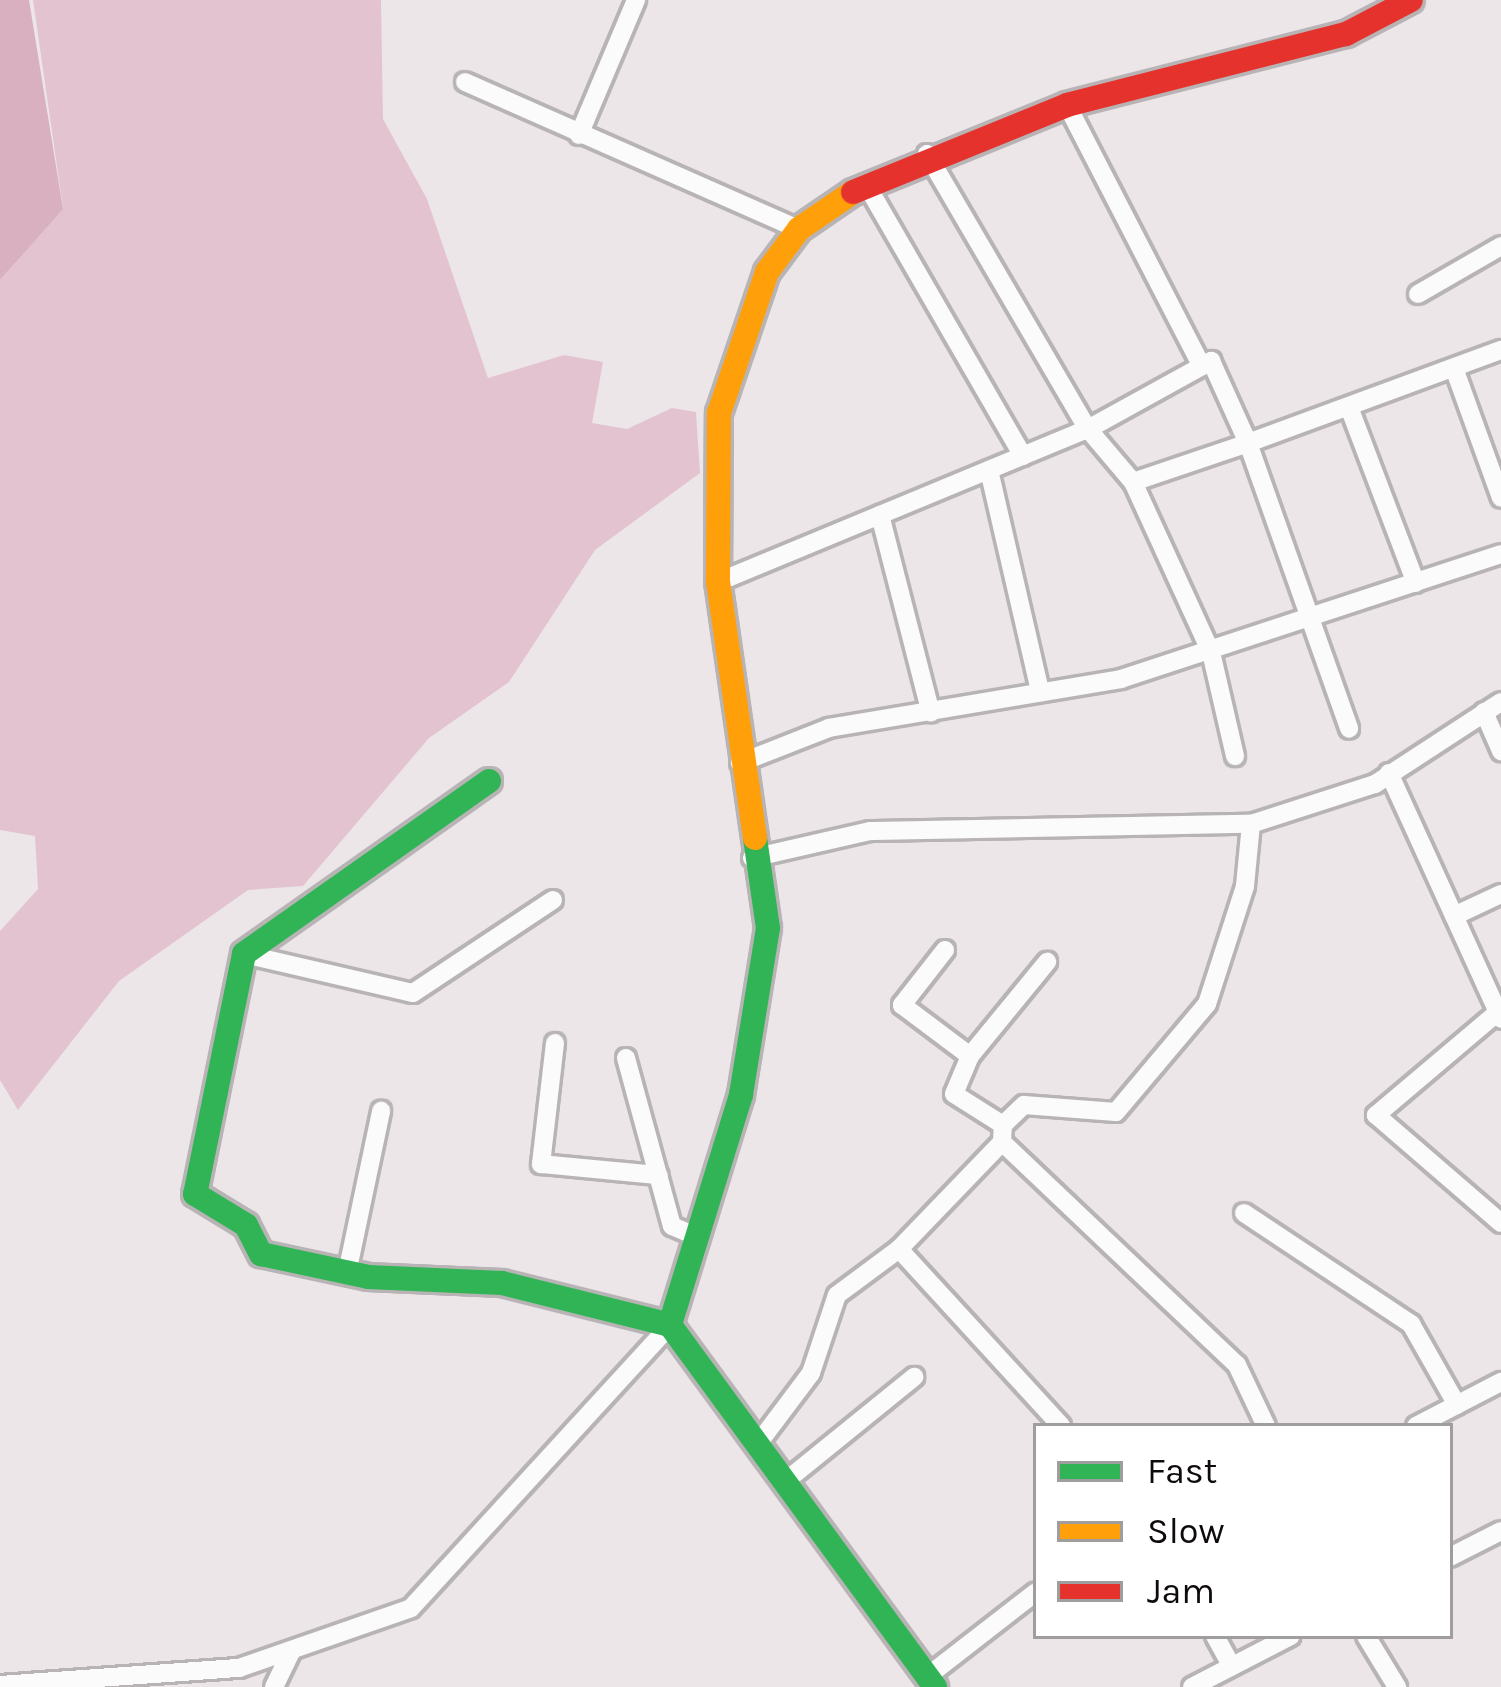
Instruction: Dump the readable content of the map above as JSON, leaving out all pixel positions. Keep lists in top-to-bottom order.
{
  "legend": ["Fast", "Slow", "Jam"]
}
